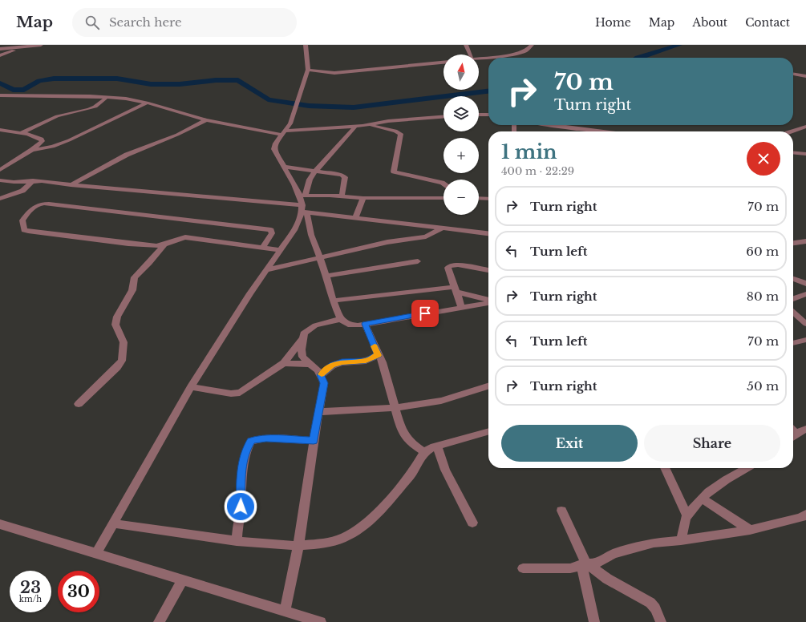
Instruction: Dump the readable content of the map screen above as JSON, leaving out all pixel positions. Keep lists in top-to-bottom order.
{
  "north": "top",
  "page": {
    "header": "Map",
    "search": "Search here",
    "nav": [
      "Home",
      "Map",
      "About",
      "Contact"
    ],
    "map_buttons": ["+", "−"],
    "turn": ["70 m", "Turn right"],
    "heading": ["1 min", "400 m · 22:29"],
    "list": [
      {
        "name": "Turn right",
        "value": "70 m"
      },
      {
        "name": "Turn left",
        "value": "60 m"
      },
      {
        "name": "Turn right",
        "value": "80 m"
      },
      {
        "name": "Turn left",
        "value": "70 m"
      },
      {
        "name": "Turn right",
        "value": "50 m"
      }
    ],
    "buttons": ["Exit", "Share"],
    "speed": "23 km/h",
    "limit": "30"
  }
}
